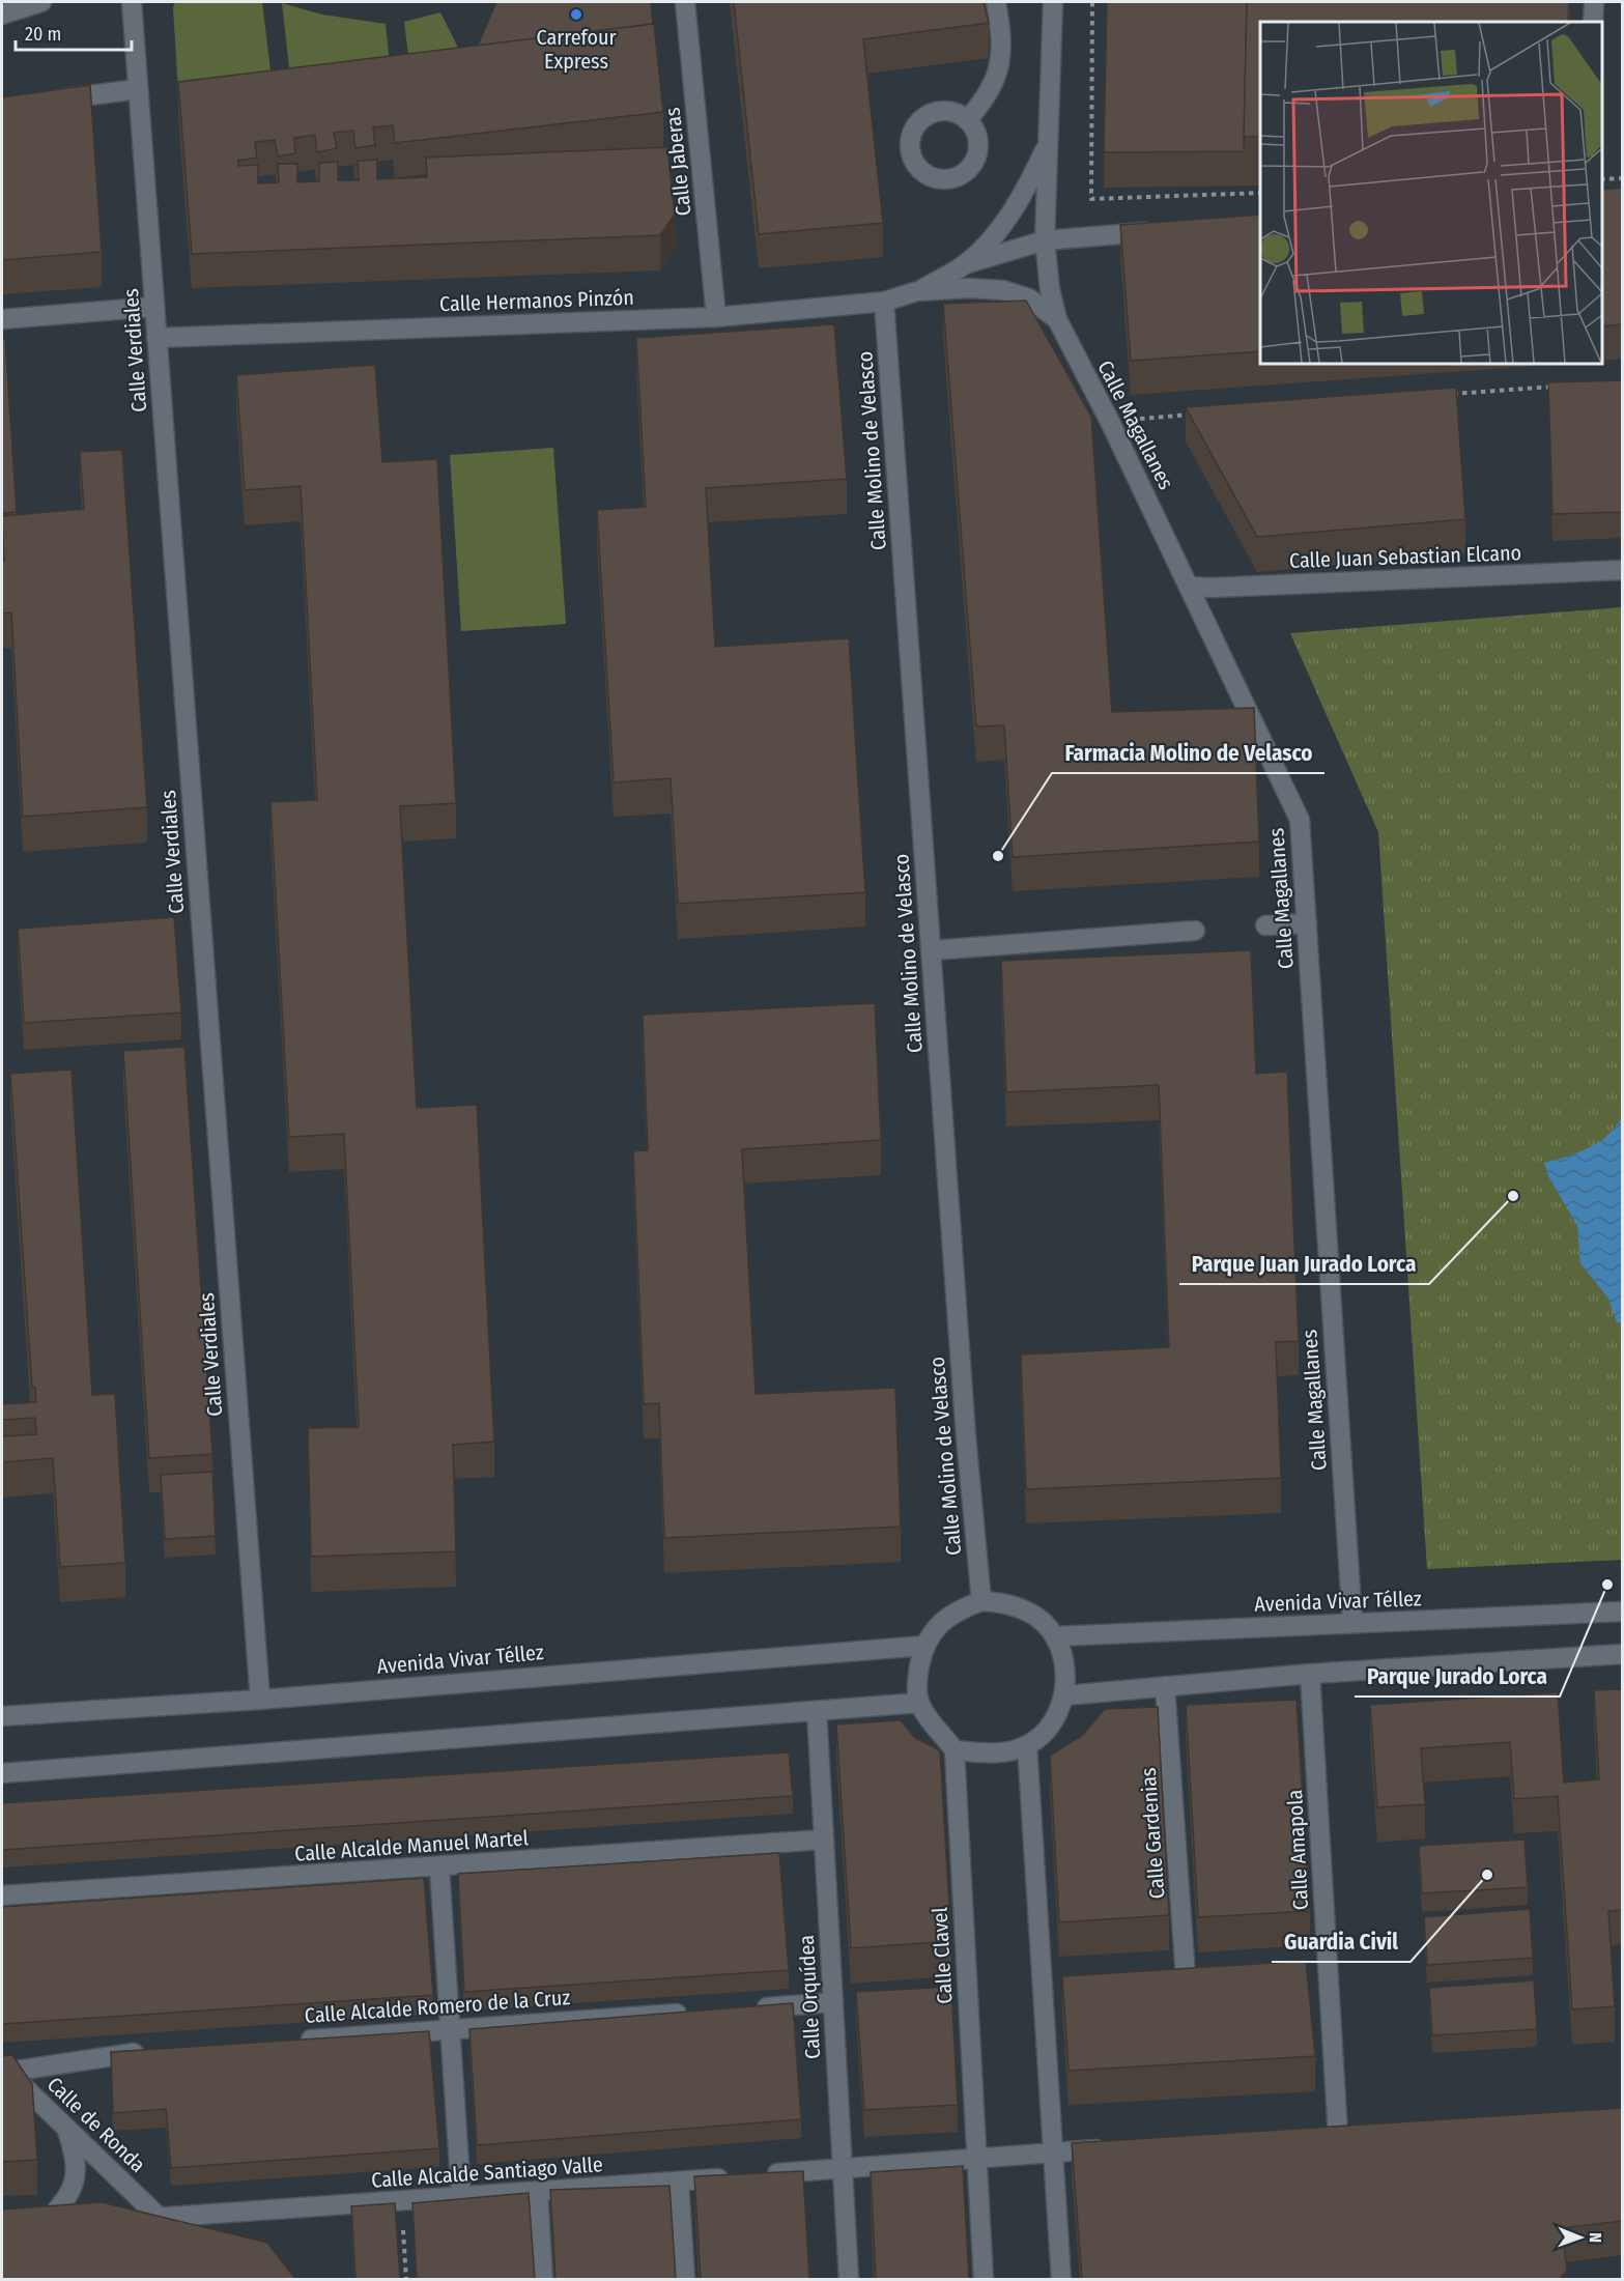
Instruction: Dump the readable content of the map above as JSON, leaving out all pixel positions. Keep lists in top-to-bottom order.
{
  "streets": {
    "street": [
      "Calle Jaberas",
      "Calle Hermanos Pinzón",
      "Calle Verdiales",
      "Calle Magallanes",
      "Calle Molino de Velasco",
      "Calle Juan Sebastian Elcano",
      "Avenida Vivar Téllez",
      "Calle Gardenias",
      "Calle Alcalde Manuel Martel",
      "Calle Amapola",
      "Calle Clavel",
      "Calle Orquídea",
      "Calle Alcalde Romero de la Cruz",
      "Calle de Ronda",
      "Calle Alcalde Santiago Valle"
    ]
  },
  "crossings": [
    ["Calle Jaberas", "Calle Hermanos Pinzón"],
    ["Calle Hermanos Pinzón", "Calle Verdiales"],
    ["Calle Hermanos Pinzón", "Calle Molino de Velasco"],
    ["Calle Verdiales", "Avenida Vivar Téllez"],
    ["Calle Magallanes", "Calle Juan Sebastian Elcano"],
    ["Calle Magallanes", "Avenida Vivar Téllez"],
    ["Calle Molino de Velasco", "Avenida Vivar Téllez"],
    ["Calle Molino de Velasco", "Calle Clavel"],
    ["Avenida Vivar Téllez", "Calle Clavel"],
    ["Calle Alcalde Manuel Martel", "Calle Orquídea"],
    ["Calle de Ronda", "Calle Alcalde Santiago Valle"]
  ],
  "places": [
    "Carrefour Express",
    "Farmacia Molino de Velasco",
    "Parque Juan Jurado Lorca",
    "Parque Jurado Lorca",
    "Guardia Civil"
  ],
  "scale_bar": "20 m",
  "north": "right"
}
